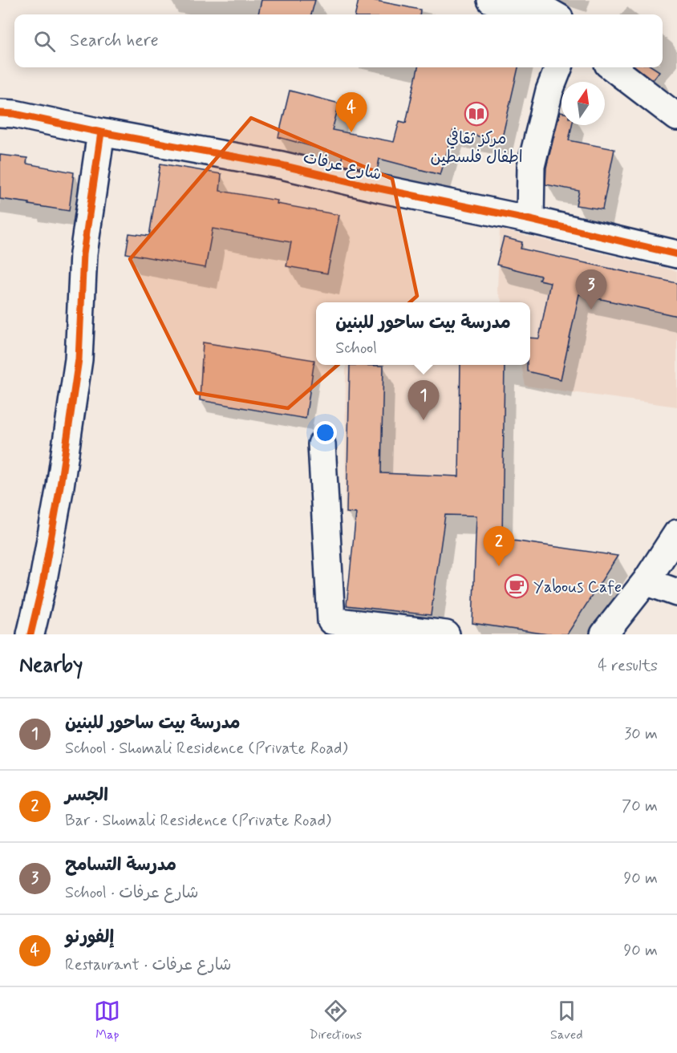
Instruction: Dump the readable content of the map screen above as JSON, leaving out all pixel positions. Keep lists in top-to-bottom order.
{
  "streets": {
    "street": ["شارع عرفات"]
  },
  "places": {
    "library": ["مركز ثقافي اطفال فلسطين"],
    "cafe": ["Yabous Cafe"]
  },
  "north": "top",
  "page": {
    "search": "Search here",
    "pins": [
      "4",
      "3",
      "1",
      "2"
    ],
    "popup": ["مدرسة بيت ساحور للبنين", "School"],
    "heading": ["Nearby", "4 results"],
    "list": [
      {
        "mark": "1",
        "name": "مدرسة بيت ساحور للبنين",
        "note": "School · Shomali Residence (Private Road)",
        "value": "30 m"
      },
      {
        "mark": "2",
        "name": "الجسر",
        "note": "Bar · Shomali Residence (Private Road)",
        "value": "70 m"
      },
      {
        "mark": "3",
        "name": "مدرسة التسامح",
        "note": "School · شارع عرفات",
        "value": "90 m"
      },
      {
        "mark": "4",
        "name": "إلفورنو",
        "note": "Restaurant · شارع عرفات",
        "value": "90 m"
      }
    ],
    "nav": ["Map", "Directions", "Saved"]
  }
}
